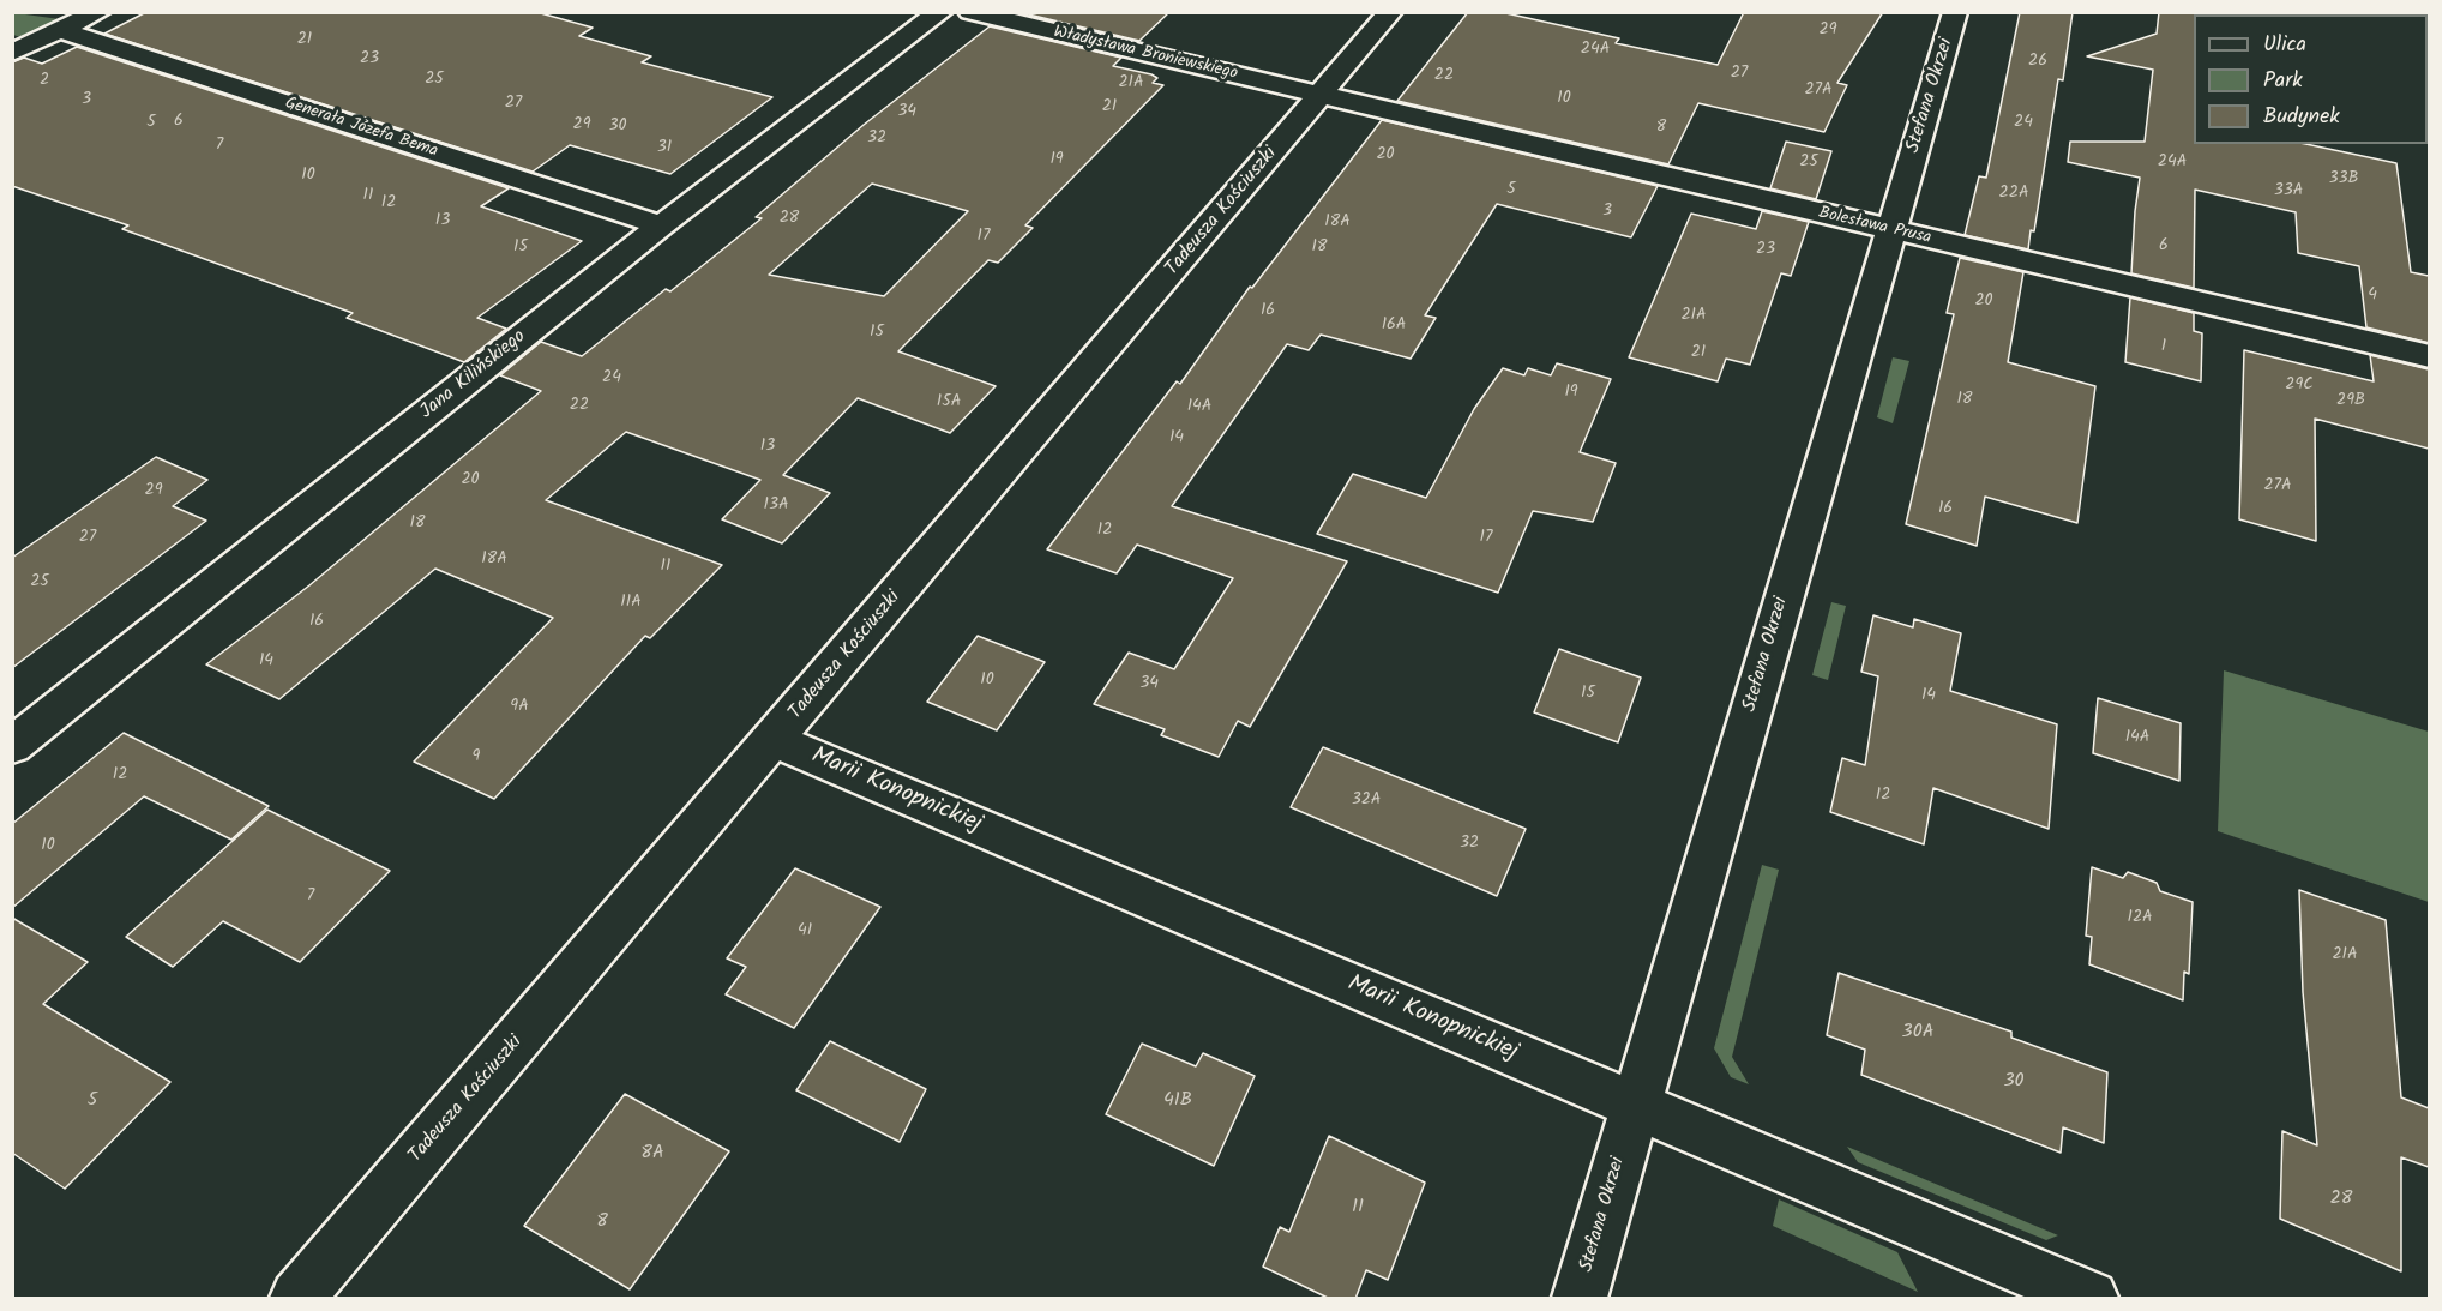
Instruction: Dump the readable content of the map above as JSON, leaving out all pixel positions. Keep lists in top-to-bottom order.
{
  "streets": {
    "street": [
      "Władysława Broniewskiego",
      "Stefana Okrzei",
      "Generała Józefa Bema",
      "Tadeusza Kościuszki",
      "Bolesława Prusa",
      "Jana Kilińskiego",
      "Marii Konopnickiej"
    ]
  },
  "crossings": [
    ["Władysława Broniewskiego", "Tadeusza Kościuszki"],
    ["Władysława Broniewskiego", "Bolesława Prusa"],
    ["Stefana Okrzei", "Bolesława Prusa"],
    ["Stefana Okrzei", "Marii Konopnickiej"],
    ["Generała Józefa Bema", "Jana Kilińskiego"],
    ["Tadeusza Kościuszki", "Bolesława Prusa"],
    ["Tadeusza Kościuszki", "Marii Konopnickiej"]
  ],
  "house_numbers": [
    "29",
    "21",
    "24A",
    "23",
    "26",
    "27",
    "22",
    "25",
    "2",
    "21A",
    "27A",
    "10",
    "3",
    "27",
    "21",
    "34",
    "6",
    "5",
    "24",
    "29",
    "30",
    "8",
    "32",
    "7",
    "31",
    "20",
    "19",
    "25",
    "24A",
    "10",
    "33B",
    "5",
    "33A",
    "22A",
    "11",
    "12",
    "3",
    "28",
    "13",
    "18A",
    "17",
    "6",
    "15",
    "18",
    "23",
    "4",
    "20",
    "16",
    "21A",
    "16A",
    "15",
    "1",
    "21",
    "24",
    "29C",
    "19",
    "18",
    "29B",
    "15A",
    "22",
    "14A",
    "14",
    "13",
    "20",
    "27A",
    "29",
    "13A",
    "16",
    "18",
    "12",
    "27",
    "17",
    "18A",
    "11",
    "25",
    "11A",
    "16",
    "14",
    "10",
    "34",
    "15",
    "14",
    "9A",
    "14A",
    "9",
    "12",
    "12",
    "32A",
    "32",
    "10",
    "7",
    "12A",
    "41",
    "21A",
    "30A",
    "30",
    "5",
    "41B",
    "8A",
    "28",
    "11",
    "8"
  ],
  "legend": ["Ulica", "Park", "Budynek"]
}
